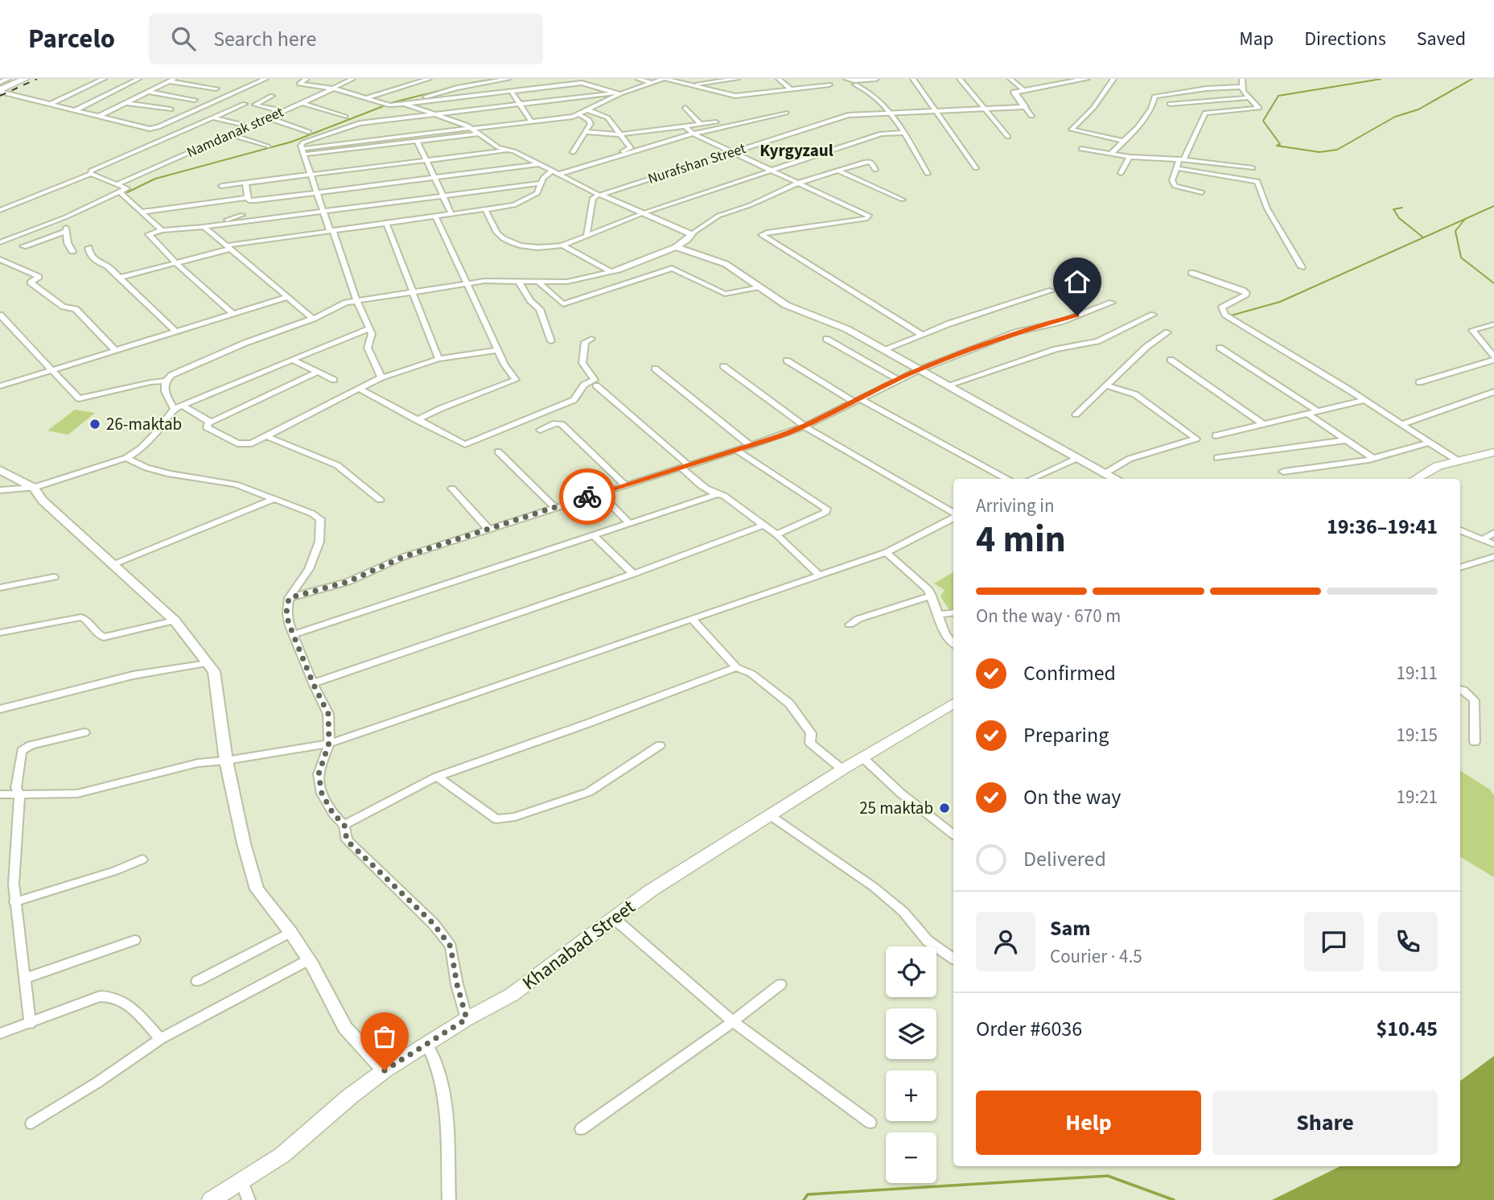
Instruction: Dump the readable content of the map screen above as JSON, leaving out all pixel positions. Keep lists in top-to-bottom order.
{
  "streets": {
    "main road": ["Khanabad Street"],
    "street": ["Namdanak street", "Nurafshan Street"]
  },
  "districts": ["Kyrgyzaul"],
  "places": ["26-maktab", "25 maktab"],
  "page": {
    "header": "Parcelo",
    "search": "Search here",
    "nav": ["Map", "Directions", "Saved"],
    "heading": ["4 min", "Arriving in", "19:36–19:41"],
    "panel": [
      "Sam",
      "Courier · 4.5",
      "Order #6036",
      "$10.45"
    ],
    "bar": "On the way · 670 m",
    "list": [
      ["Confirmed", "19:11"],
      ["Preparing", "19:15"],
      ["On the way", "19:21"],
      "Delivered"
    ],
    "map_buttons": ["+", "−"],
    "buttons": ["Help", "Share"]
  }
}
